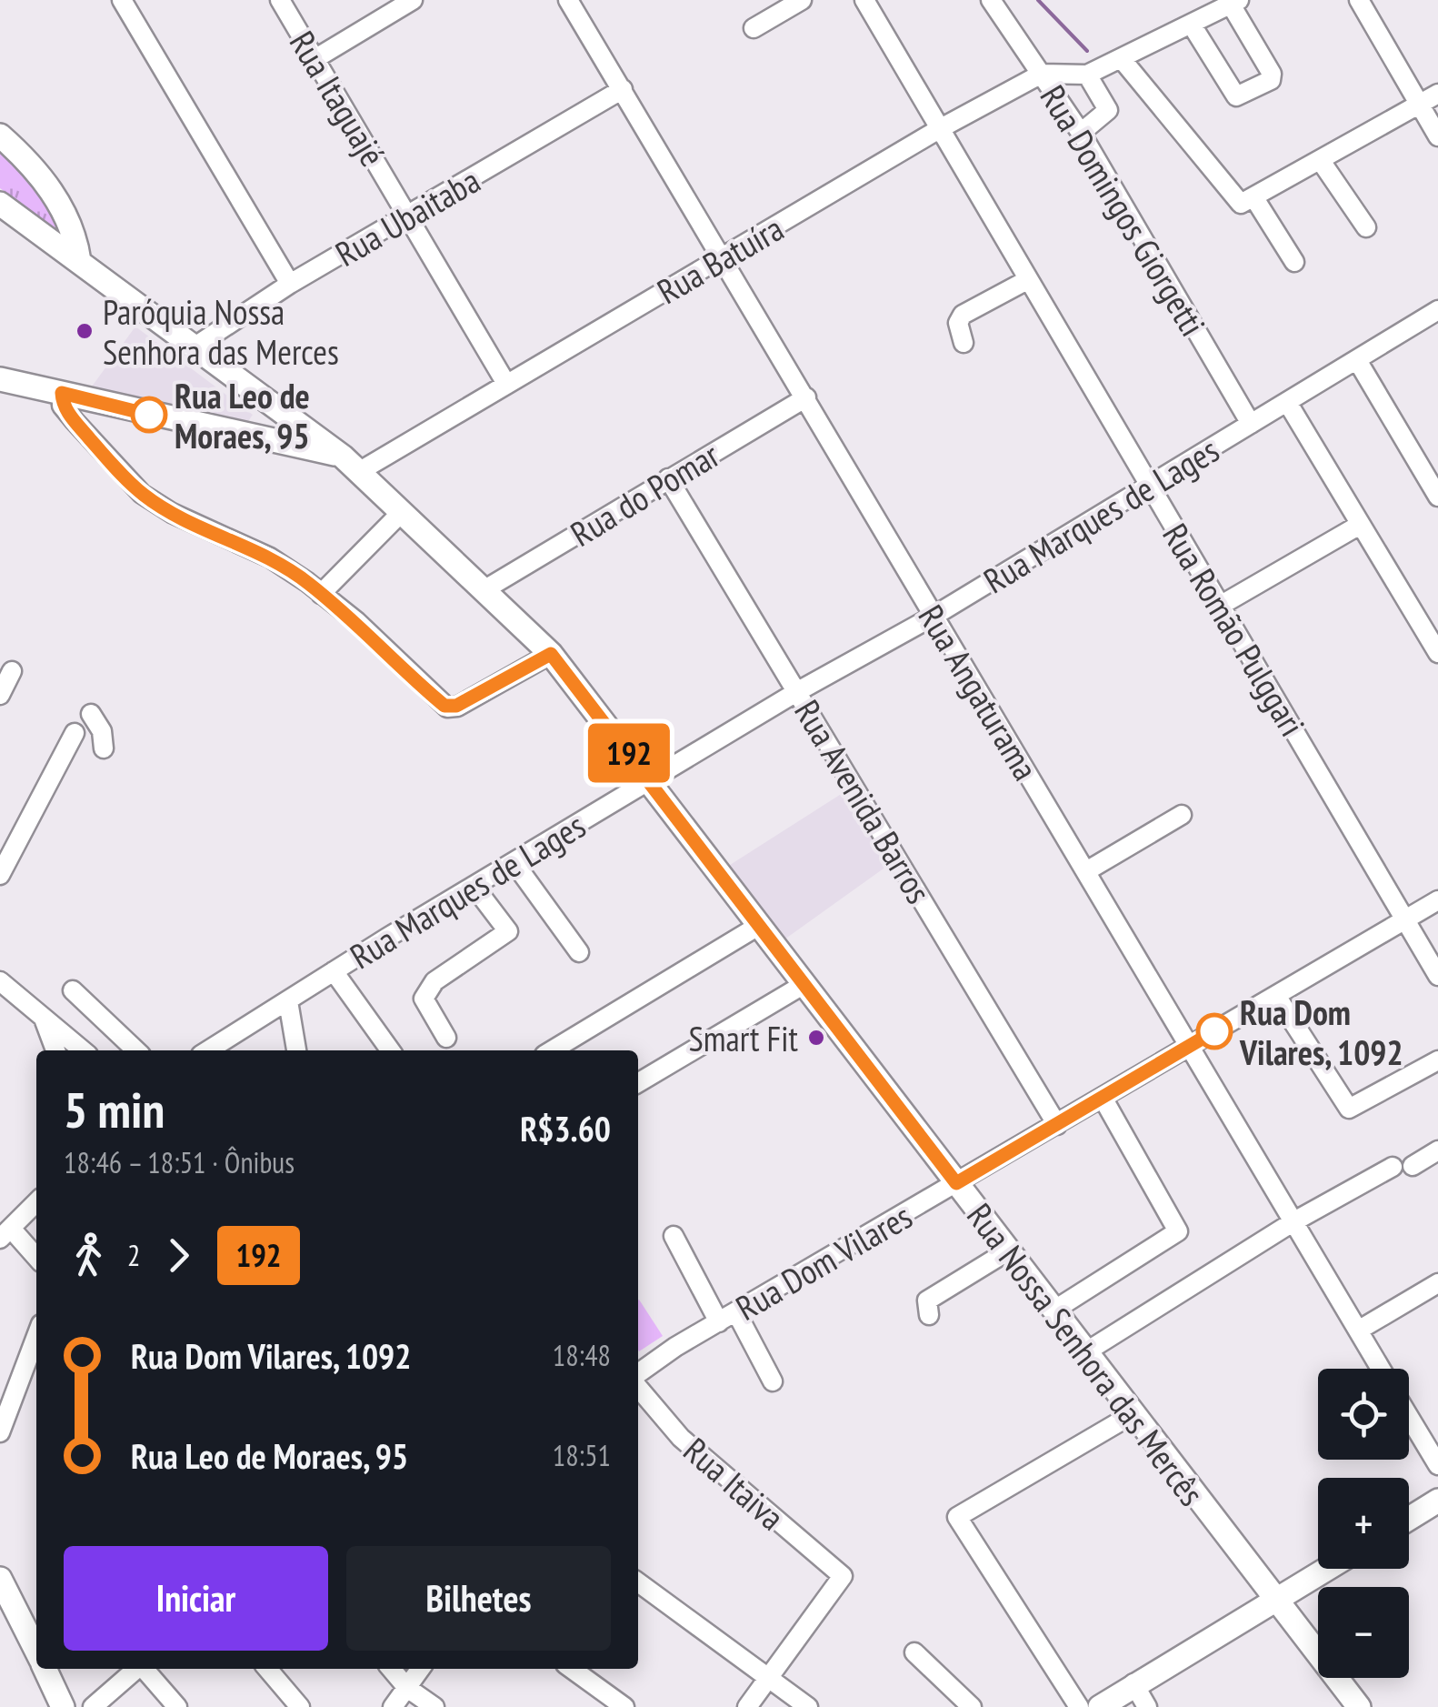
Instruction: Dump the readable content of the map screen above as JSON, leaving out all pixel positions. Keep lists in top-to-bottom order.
{
  "streets": {
    "main road": ["Rua Nossa Senhora das Mercês"],
    "street": [
      "Rua Itaguajé",
      "Rua Domingos Giorgetti",
      "Rua Ubaitaba",
      "Rua Batuíra",
      "Rua do Pomar",
      "Rua Marques de Lages",
      "Rua Romão Pulggari",
      "Rua Angaturama",
      "Rua Avenida Barros",
      "Rua Dom Vilares",
      "Rua Itaiva"
    ]
  },
  "crossings": [
    ["Rua Itaguajé", "Rua Ubaitaba"],
    ["Rua Itaguajé", "Rua Batuíra"],
    ["Rua Domingos Giorgetti", "Rua Batuíra"],
    ["Rua Domingos Giorgetti", "Rua Marques de Lages"],
    ["Rua Ubaitaba", "Rua Angaturama"],
    ["Rua Ubaitaba", "Rua Nossa Senhora das Mercês"],
    ["Rua Batuíra", "Rua Romão Pulggari"],
    ["Rua Batuíra", "Rua Angaturama"],
    ["Rua Batuíra", "Rua Nossa Senhora das Mercês"],
    ["Rua do Pomar", "Rua Angaturama"],
    ["Rua do Pomar", "Rua Avenida Barros"],
    ["Rua do Pomar", "Rua Nossa Senhora das Mercês"],
    ["Rua Marques de Lages", "Rua Romão Pulggari"],
    ["Rua Marques de Lages", "Rua Angaturama"],
    ["Rua Marques de Lages", "Rua Avenida Barros"],
    ["Rua Marques de Lages", "Rua Nossa Senhora das Mercês"],
    ["Rua Romão Pulggari", "Rua Dom Vilares"],
    ["Rua Angaturama", "Rua Dom Vilares"],
    ["Rua Avenida Barros", "Rua Dom Vilares"],
    ["Rua Dom Vilares", "Rua Nossa Senhora das Mercês"]
  ],
  "places": [
    "Paróquia Nossa Senhora das Merces",
    "Rua Leo de Moraes, 95",
    "Rua Dom Vilares, 1092",
    "Smart Fit"
  ],
  "lines": ["bus line 192"],
  "page": {
    "on_map": "192",
    "heading": ["5 min", "18:46 – 18:51 · Ônibus", "R$3.60"],
    "legs": ["2", "192"],
    "list": [
      {
        "name": "Rua Dom Vilares, 1092",
        "value": "18:48"
      },
      {
        "name": "Rua Leo de Moraes, 95",
        "value": "18:51"
      }
    ],
    "map_buttons": ["+", "−"],
    "buttons": ["Iniciar", "Bilhetes"]
  }
}
